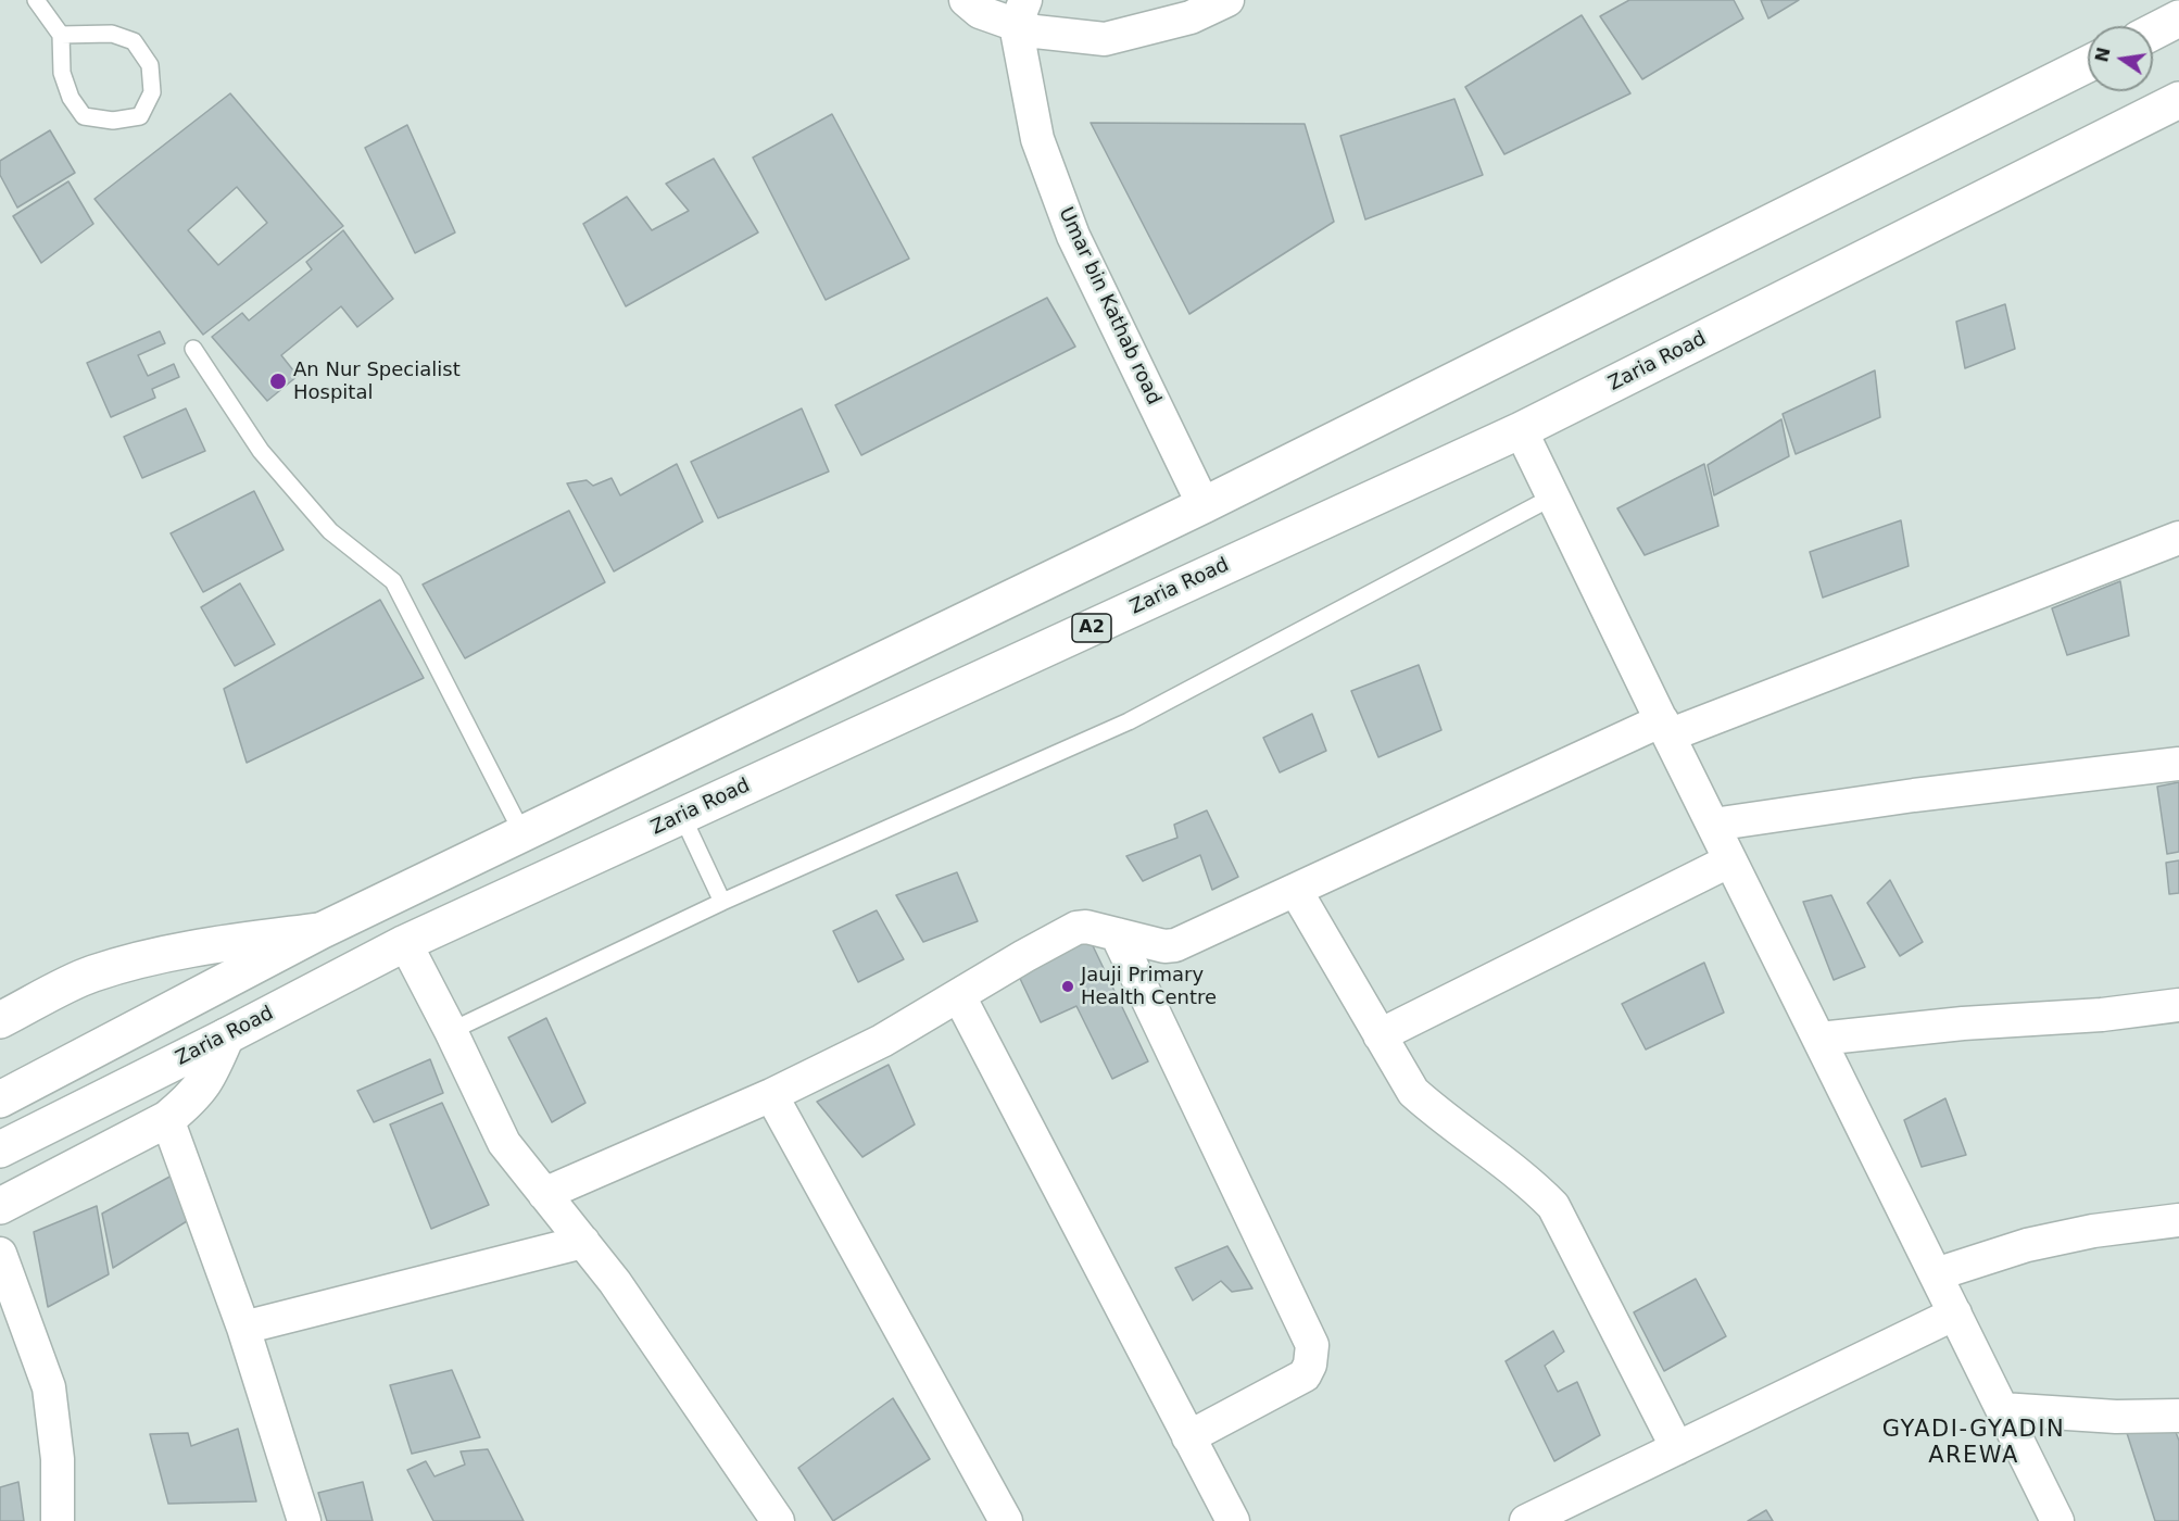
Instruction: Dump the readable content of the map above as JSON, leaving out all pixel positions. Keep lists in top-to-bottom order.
{
  "streets": {
    "main road": ["Zaria Road", "A2"],
    "street": ["Umar bin Kathab road"]
  },
  "districts": ["GYADI-GYADIN AREWA"],
  "places": ["An Nur Specialist Hospital", "Jauji Primary Health Centre"],
  "north": "left"
}
